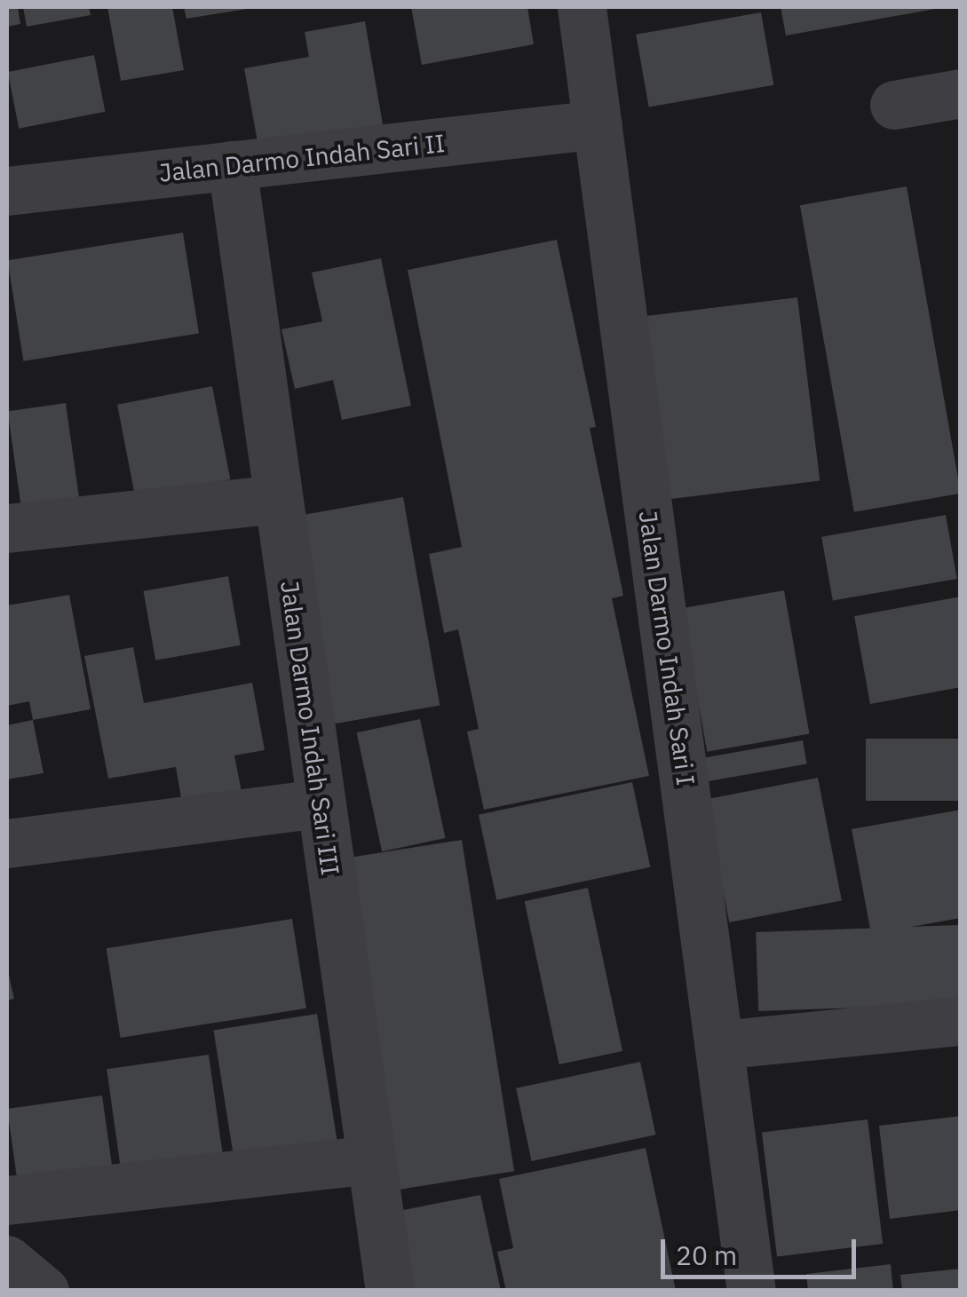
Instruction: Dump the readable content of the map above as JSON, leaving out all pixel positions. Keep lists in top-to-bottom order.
{
  "streets": {
    "street": ["Jalan Darmo Indah Sari II", "Jalan Darmo Indah Sari I", "Jalan Darmo Indah Sari III"]
  },
  "crossings": [
    ["Jalan Darmo Indah Sari II", "Jalan Darmo Indah Sari I"],
    ["Jalan Darmo Indah Sari II", "Jalan Darmo Indah Sari III"]
  ],
  "scale_bar": "20 m"
}
